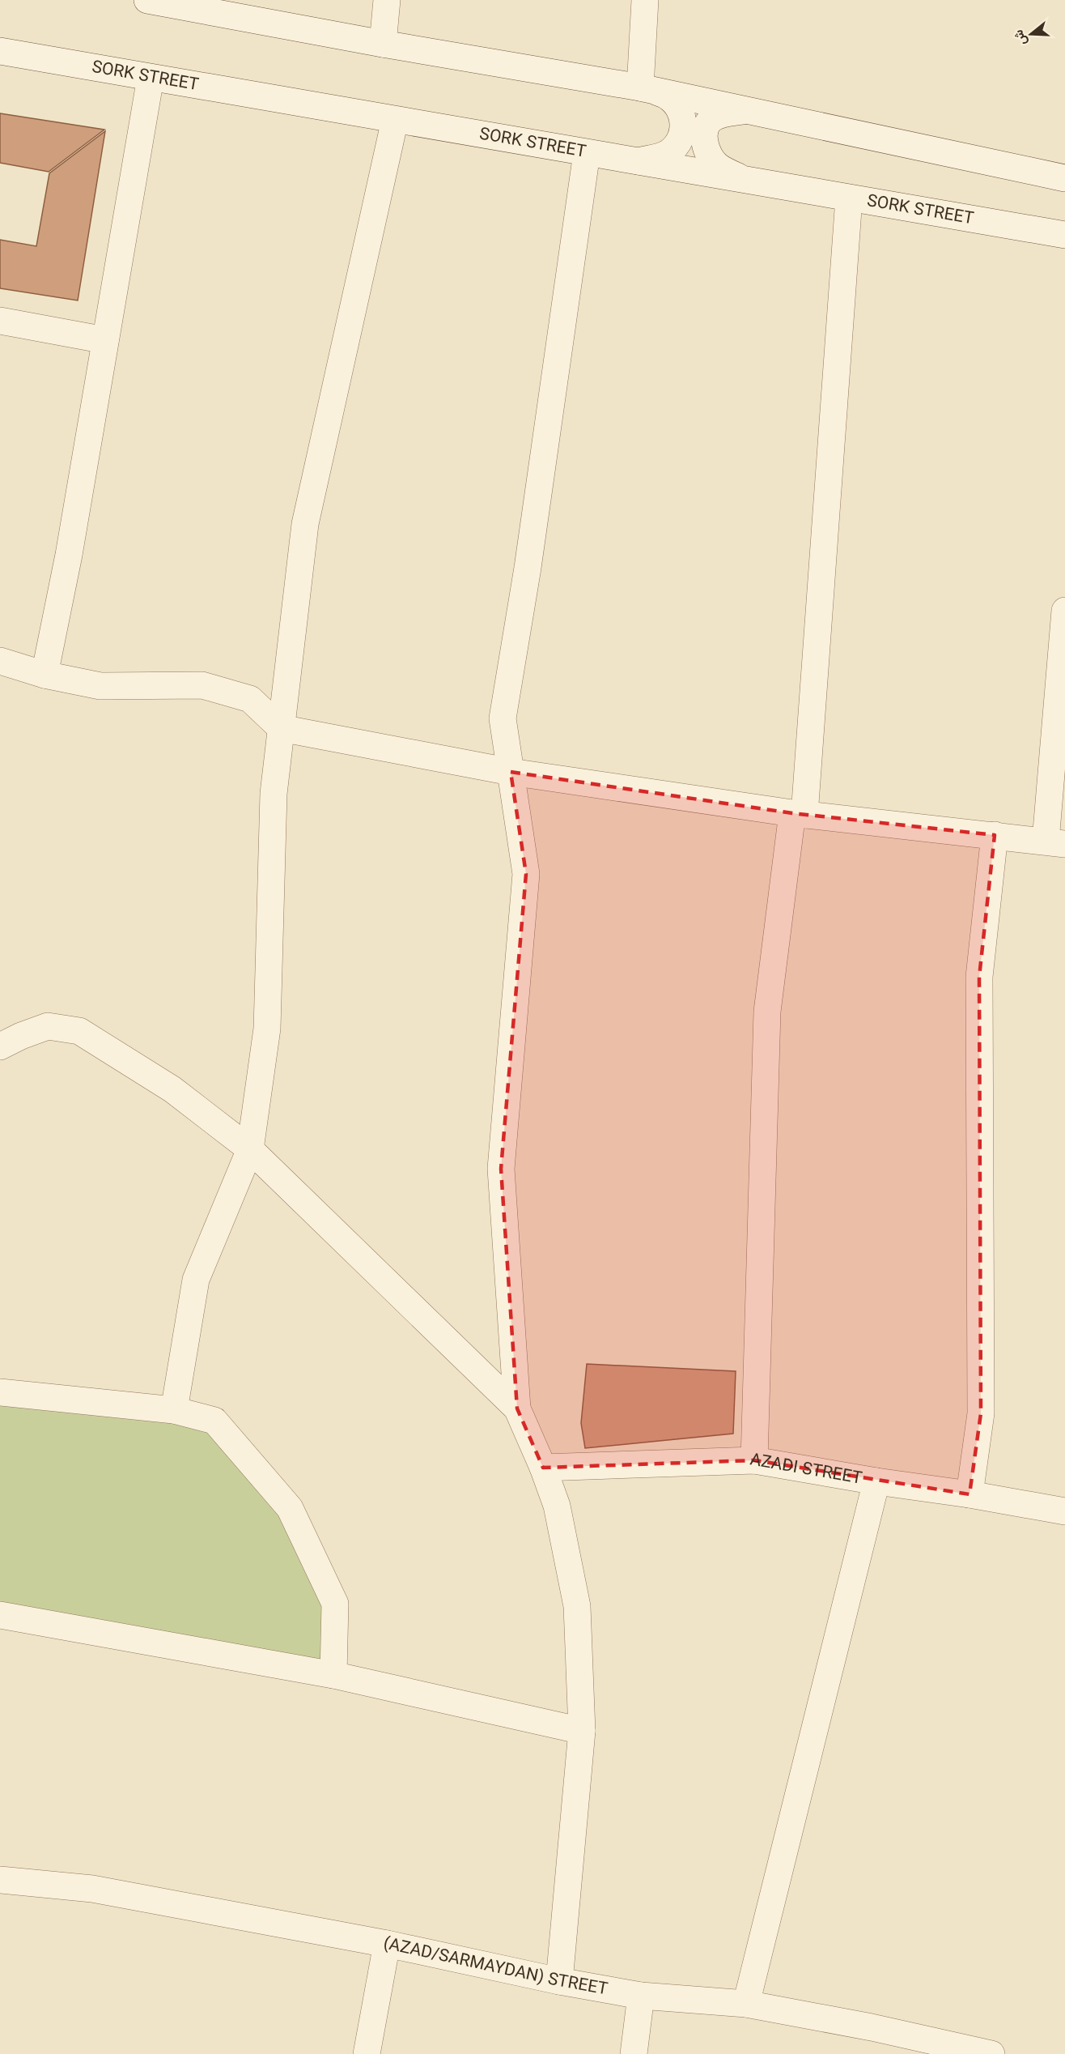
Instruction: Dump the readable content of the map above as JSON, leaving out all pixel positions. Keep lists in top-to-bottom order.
{
  "streets": {
    "street": ["SORK STREET", "AZADI STREET", "(AZAD/SARMAYDAN) STREET"]
  },
  "north": "left"
}
